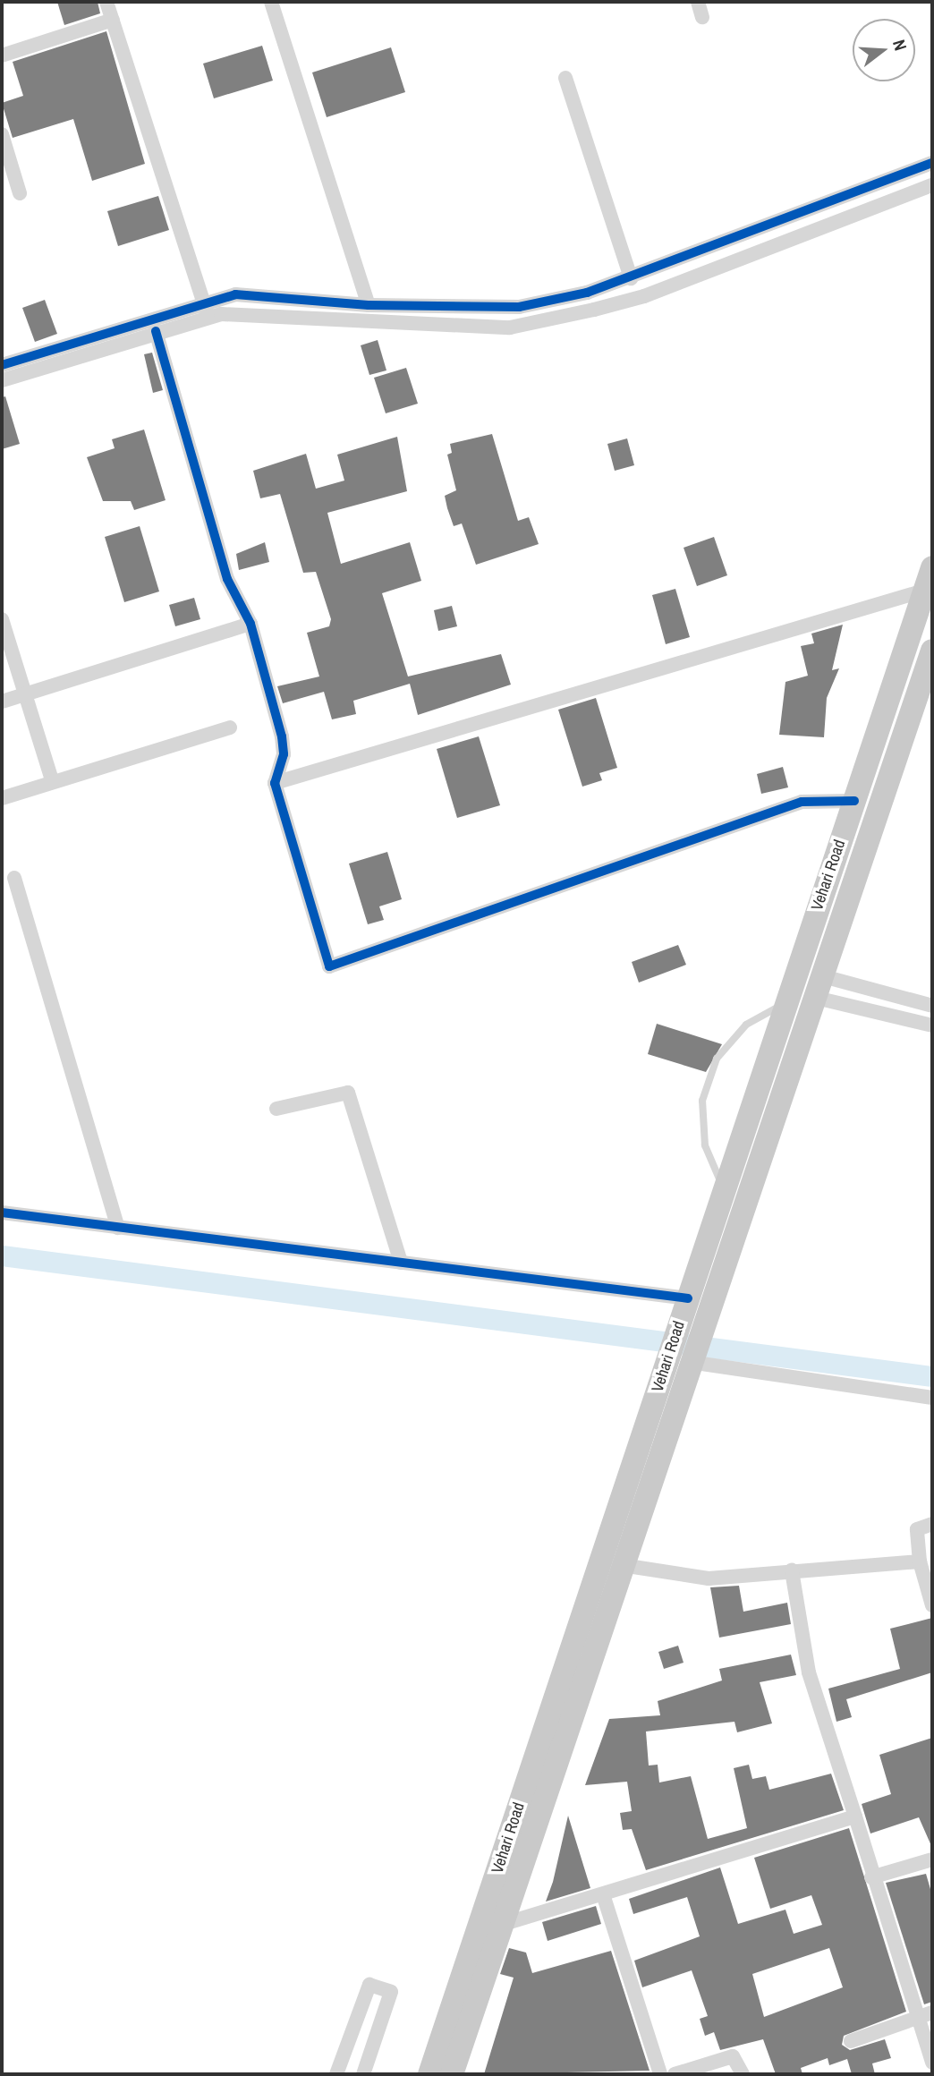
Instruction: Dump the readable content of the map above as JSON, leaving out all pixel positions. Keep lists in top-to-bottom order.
{
  "streets": {
    "main road": ["Vehari Road"]
  },
  "north": "right"
}
